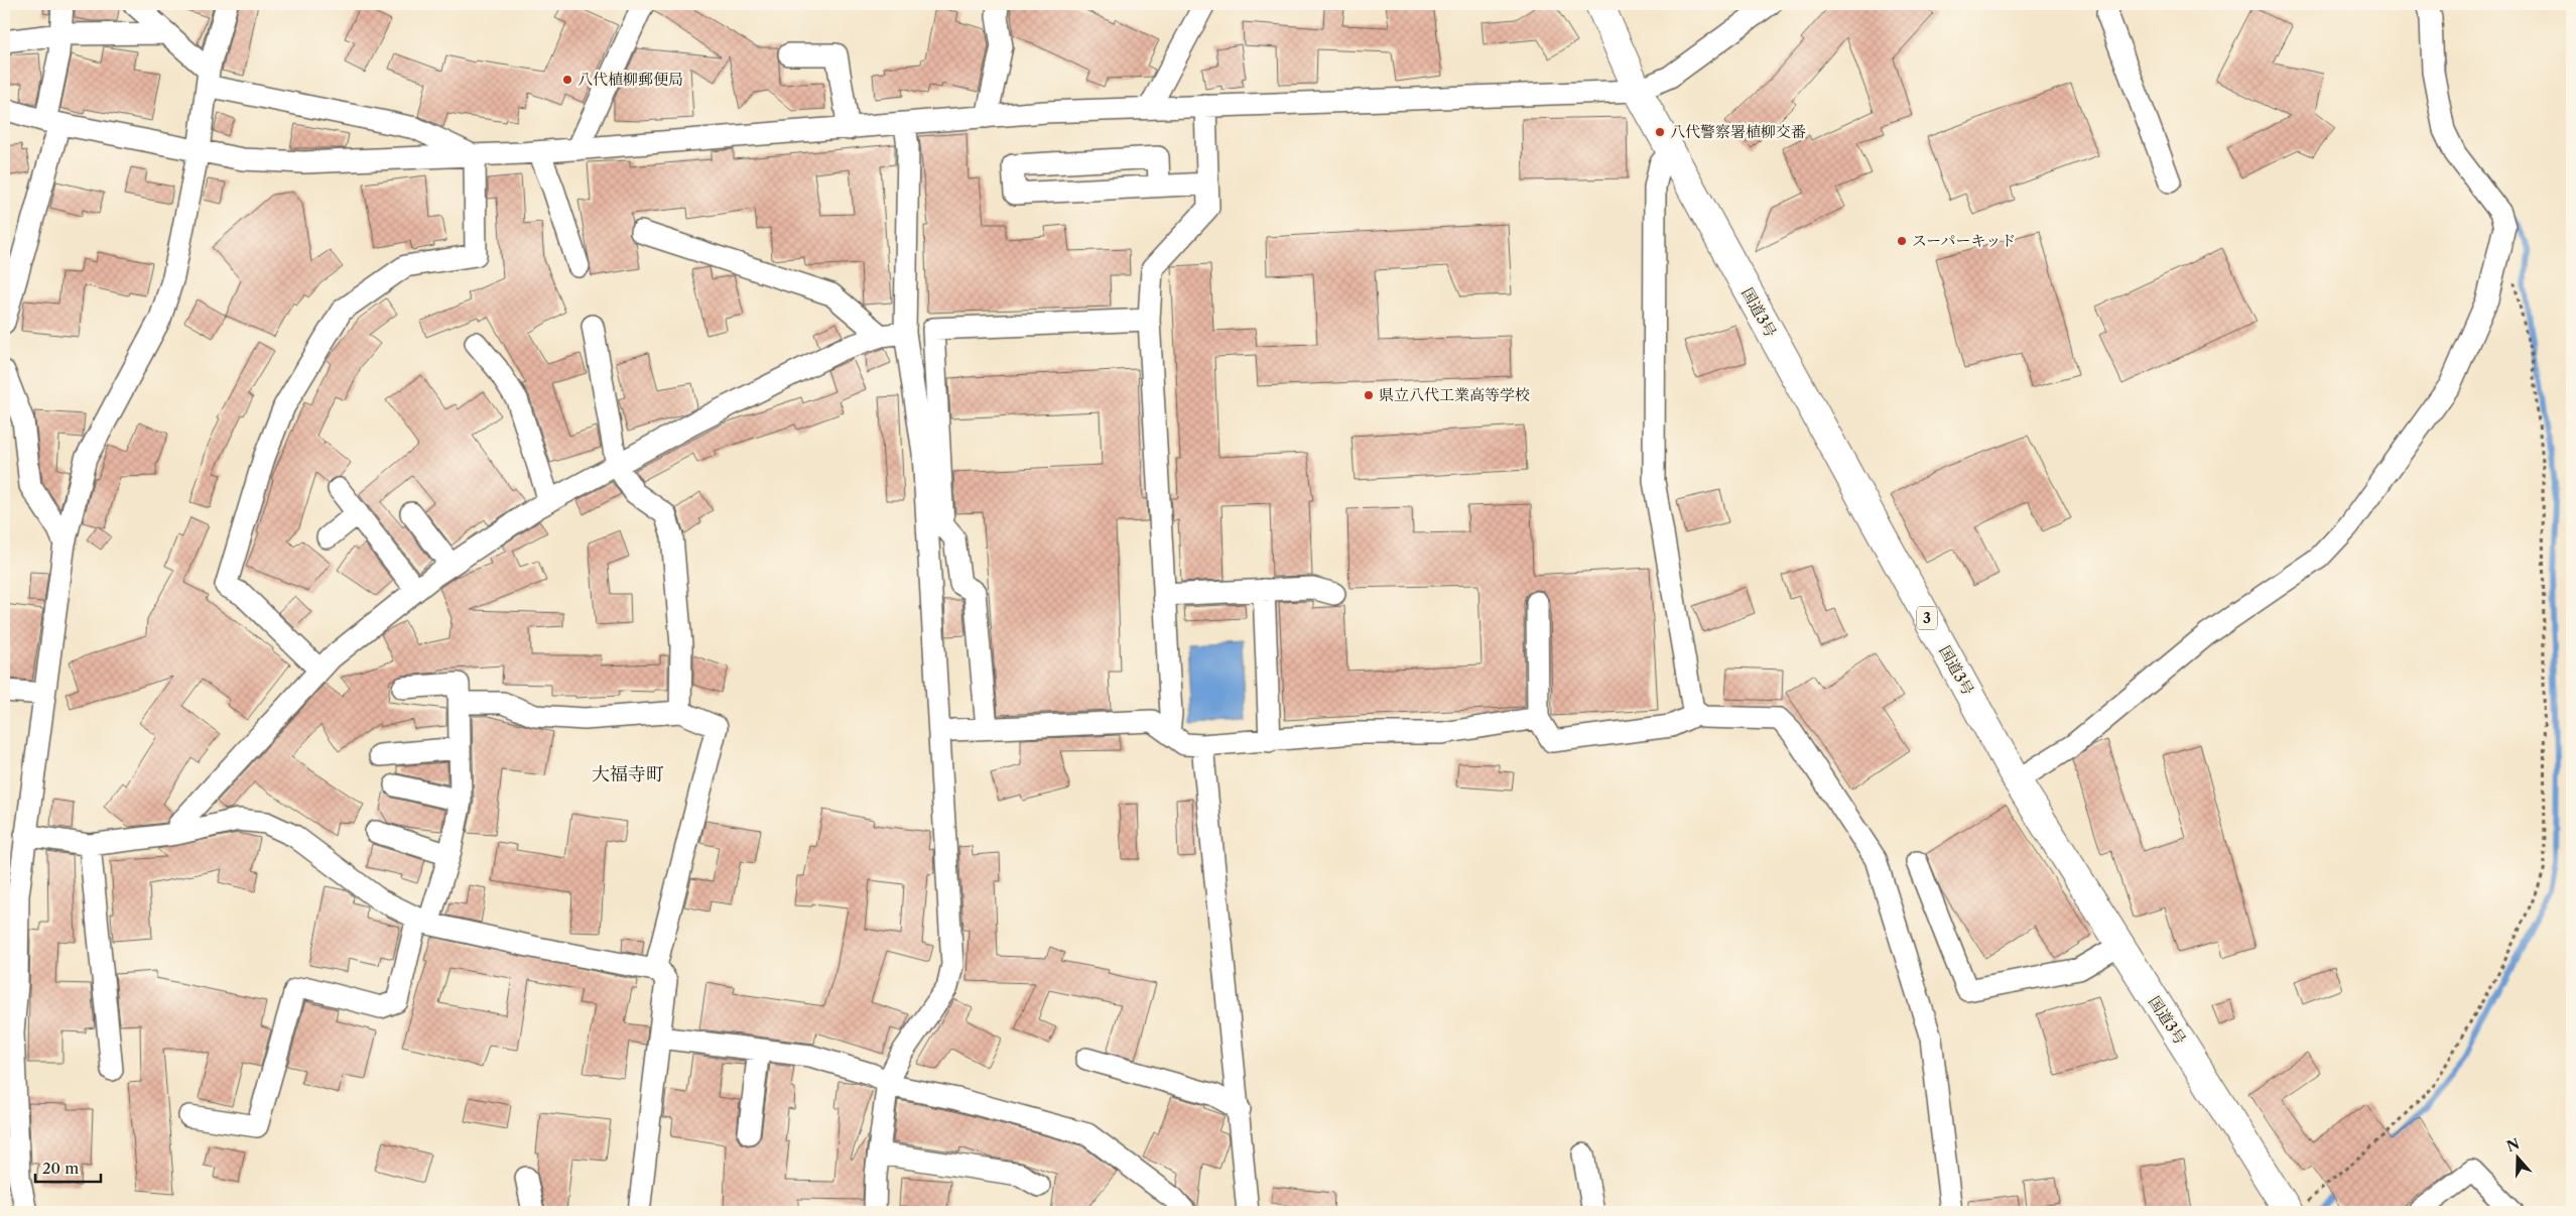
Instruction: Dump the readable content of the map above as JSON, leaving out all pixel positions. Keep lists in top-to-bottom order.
{
  "streets": {
    "highway": ["国道3号", "3"]
  },
  "districts": ["大福寺町"],
  "places": [
    "八代植柳郵便局",
    "八代警察署植柳交番",
    "スーパーキッド",
    "県立八代工業高等学校"
  ],
  "scale_bar": "20 m",
  "north": "top"
}
